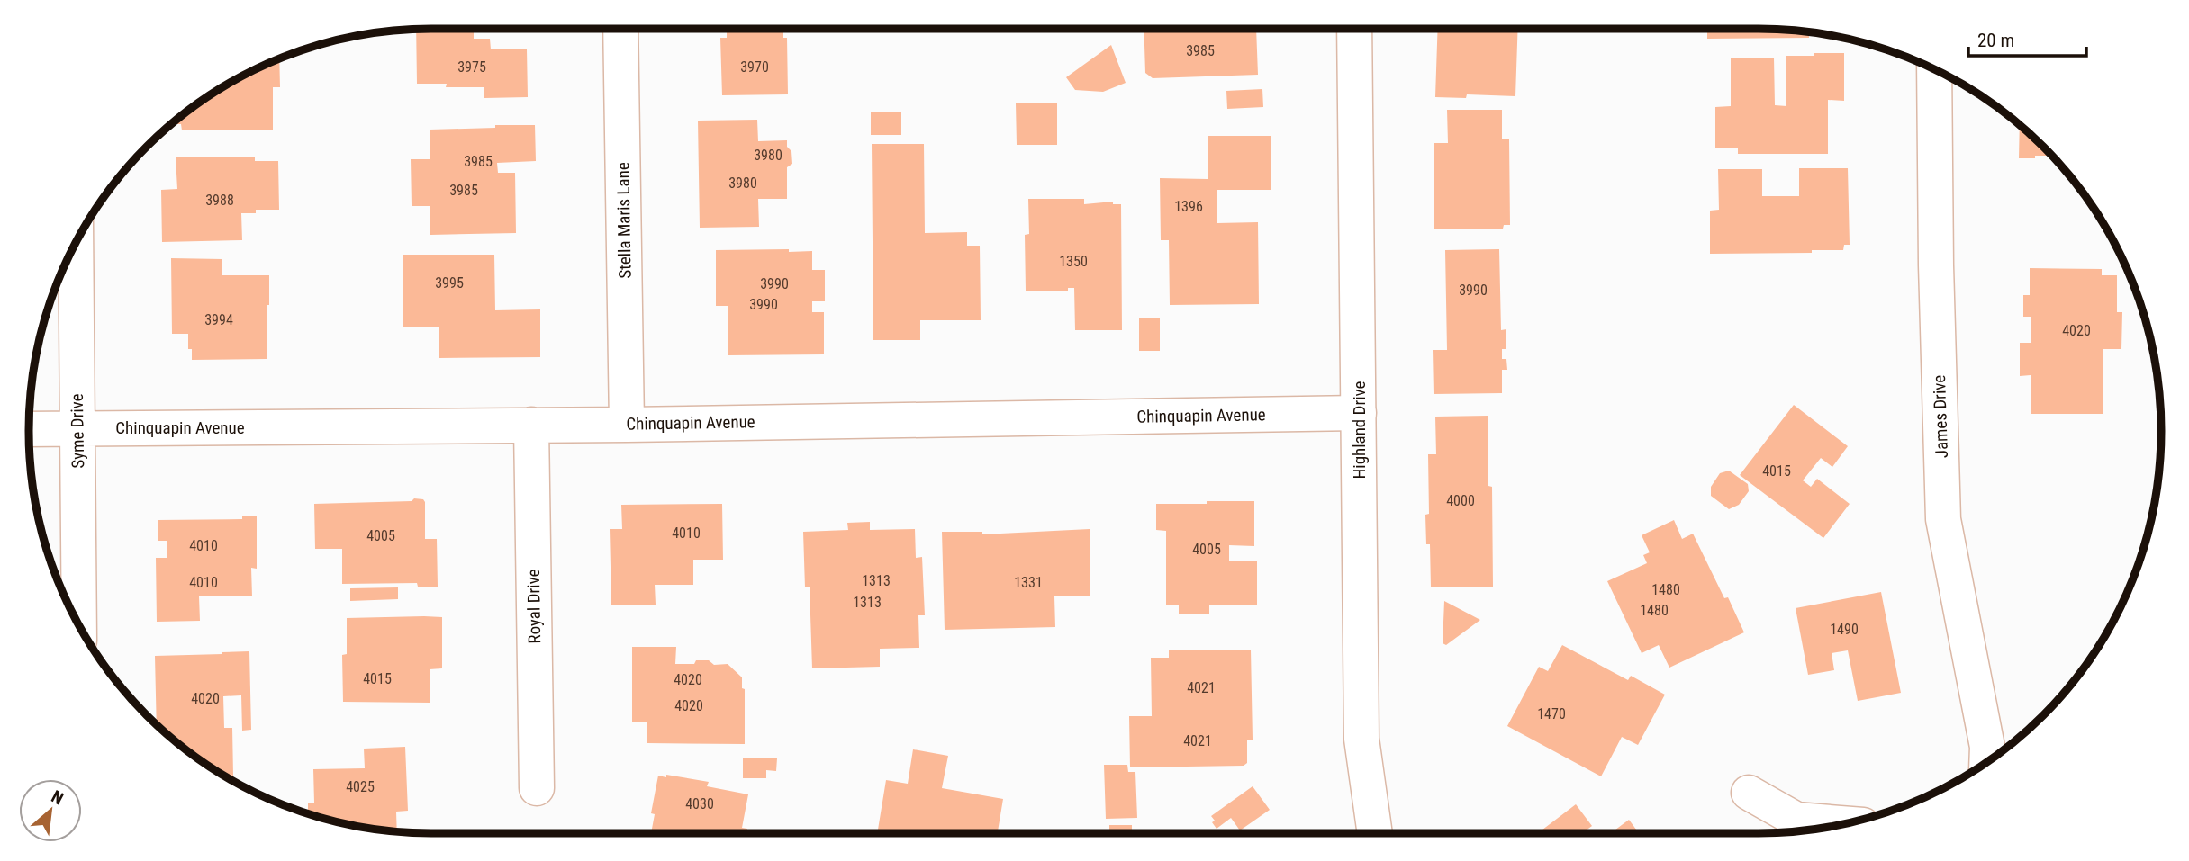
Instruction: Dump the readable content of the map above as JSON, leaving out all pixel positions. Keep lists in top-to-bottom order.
{
  "streets": {
    "street": [
      "Stella Maris Lane",
      "Chinquapin Avenue",
      "James Drive",
      "Highland Drive",
      "Syme Drive",
      "Royal Drive"
    ]
  },
  "crossings": [
    ["Stella Maris Lane", "Chinquapin Avenue"],
    ["Chinquapin Avenue", "Highland Drive"],
    ["Chinquapin Avenue", "Syme Drive"],
    ["Chinquapin Avenue", "Royal Drive"]
  ],
  "house_numbers": [
    "3985",
    "3975",
    "3970",
    "3980",
    "3985",
    "3980",
    "3985",
    "3988",
    "1396",
    "1350",
    "3995",
    "3990",
    "3990",
    "3990",
    "3994",
    "4020",
    "4015",
    "4000",
    "4010",
    "4005",
    "4010",
    "4005",
    "1313",
    "4010",
    "1331",
    "1480",
    "1313",
    "1480",
    "1490",
    "4015",
    "4020",
    "4021",
    "4020",
    "4020",
    "1470",
    "4021",
    "4025",
    "4030"
  ],
  "scale_bar": "20 m",
  "north": "top right"
}
